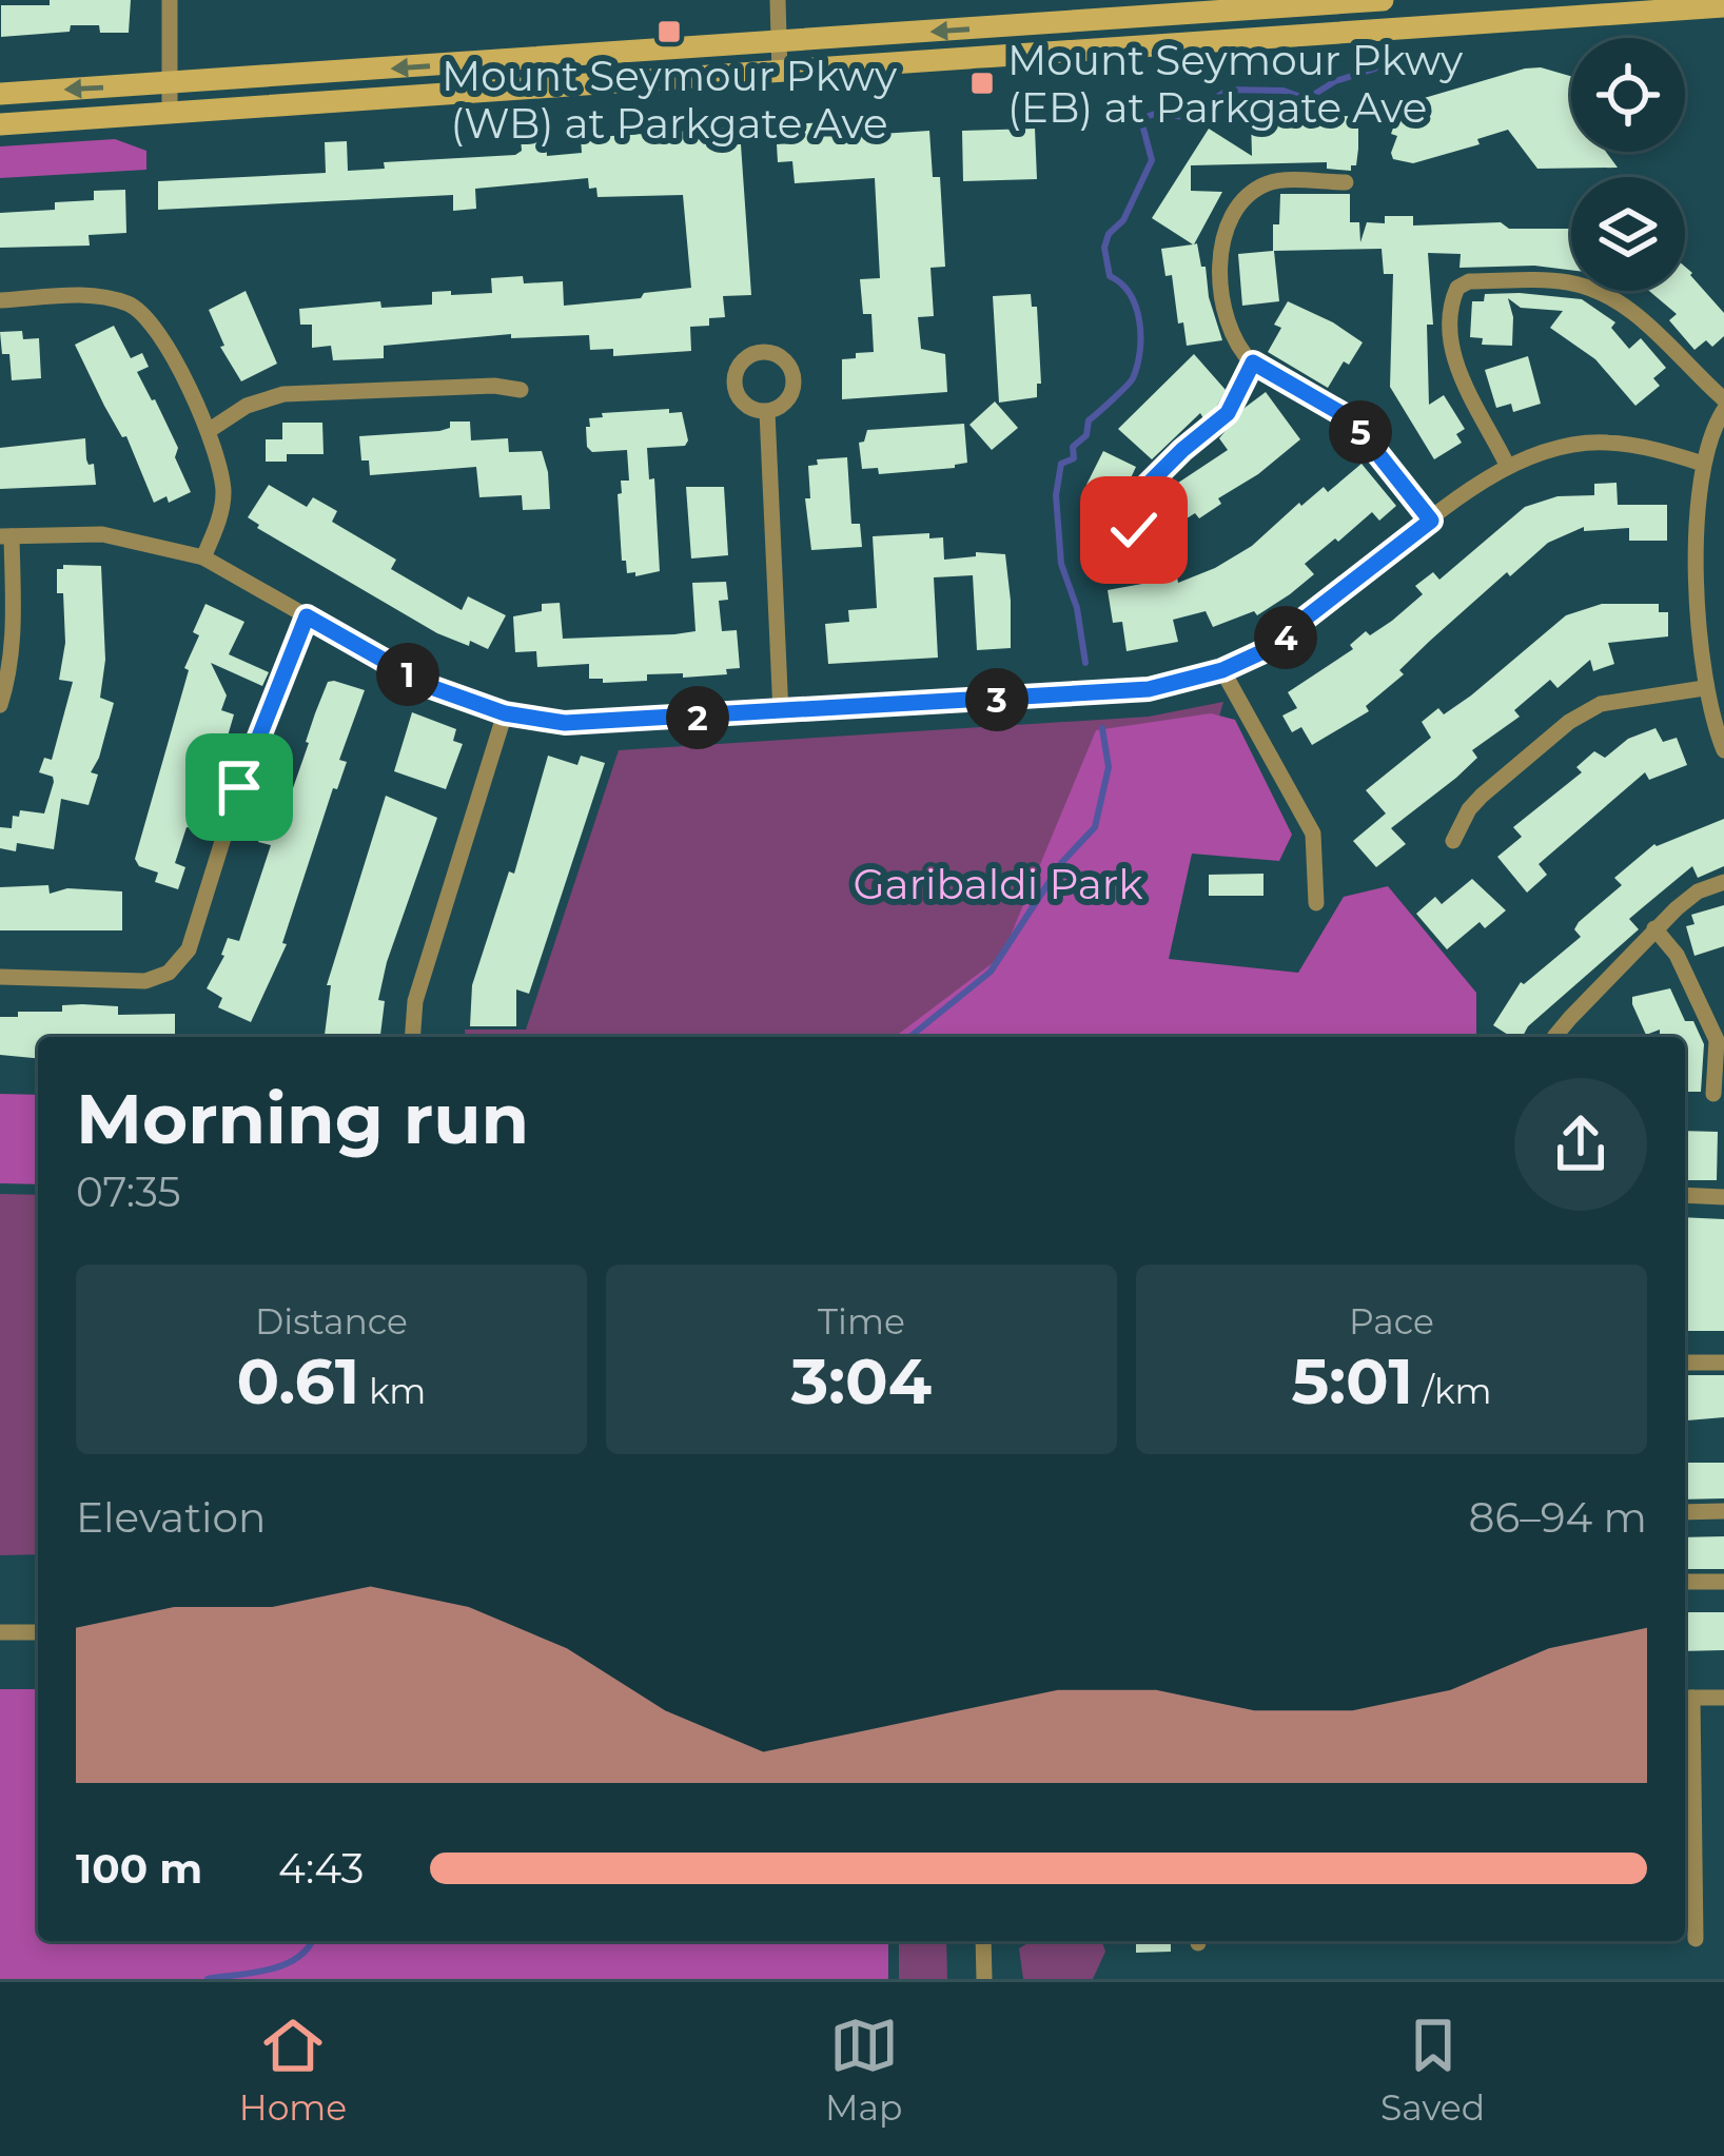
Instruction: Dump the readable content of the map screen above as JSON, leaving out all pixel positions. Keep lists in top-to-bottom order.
{
  "parks": ["Garibaldi Park"],
  "places": {
    "transit": ["Mount Seymour Pkwy (WB) at Parkgate Ave", "Mount Seymour Pkwy (EB) at Parkgate Ave"]
  },
  "page": {
    "pins": [
      "5",
      "4",
      "1",
      "3",
      "2"
    ],
    "heading": ["Morning run", "07:35"],
    "stats": [
      ["Distance", "0.61 km"],
      ["Time", "3:04"],
      ["Pace", "5:01 /km"]
    ],
    "chart": ["Elevation", "86–94 m"],
    "list": [
      {
        "name": "100 m",
        "note": "4:43"
      }
    ],
    "tabs": ["Home", "Map", "Saved"]
  }
}
